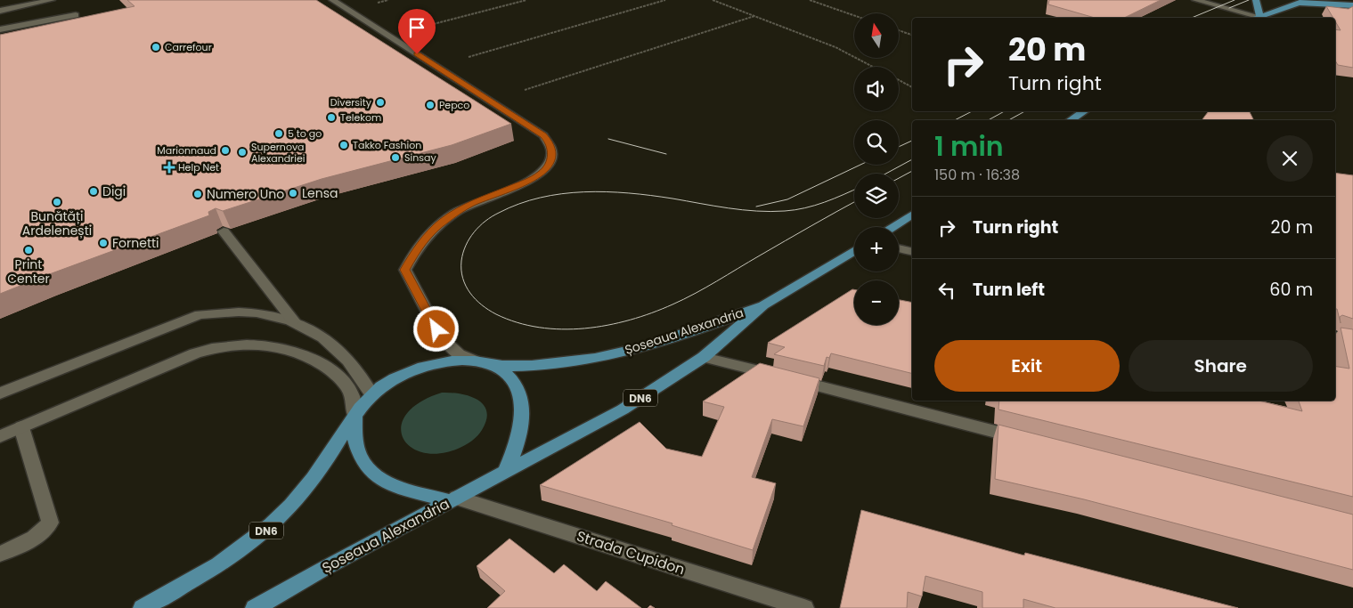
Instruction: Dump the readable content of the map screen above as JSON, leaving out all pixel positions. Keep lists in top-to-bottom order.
{
  "streets": {
    "main road": ["Șoseaua Alexandria", "DN6"],
    "street": ["Strada Cupidon"]
  },
  "crossings": [
    ["Șoseaua Alexandria", "DN6"],
    ["Șoseaua Alexandria", "Strada Cupidon"],
    ["DN6", "Strada Cupidon"]
  ],
  "places": {
    "other": [
      "Carrefour",
      "Diversity",
      "Pepco",
      "Telekom",
      "5 to go",
      "Takko Fashion",
      "Marionnaud",
      "Supernova Alexandriei",
      "Sinsay",
      "Digi",
      "Lensa",
      "Numero Uno",
      "Bunătăți Ardelenești",
      "Fornetti",
      "Print Center"
    ],
    "health": ["Help Net"]
  },
  "north": "top",
  "page": {
    "map_buttons": ["+", "−"],
    "turn": ["20 m", "Turn right"],
    "heading": ["1 min", "150 m · 16:38"],
    "list": [
      {
        "name": "Turn right",
        "value": "20 m"
      },
      {
        "name": "Turn left",
        "value": "60 m"
      }
    ],
    "buttons": ["Exit", "Share"]
  }
}
